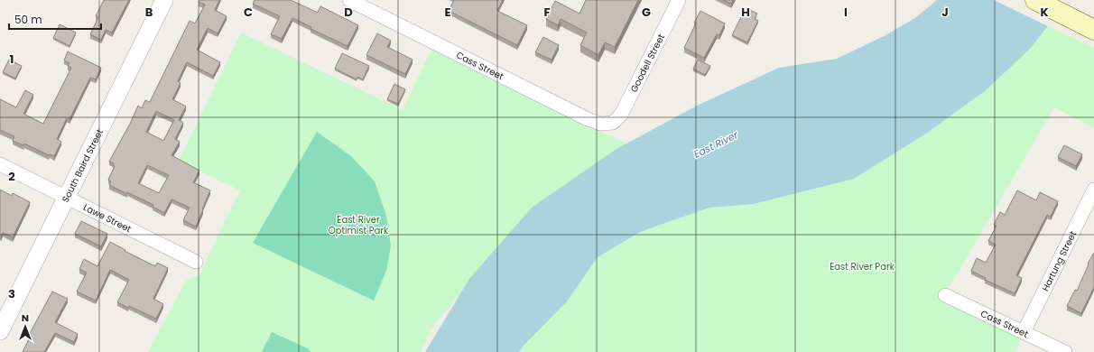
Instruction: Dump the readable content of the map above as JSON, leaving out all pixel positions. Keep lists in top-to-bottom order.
{
  "streets": {
    "street": [
      "Goodell Street",
      "Cass Street",
      "South Baird Street",
      "Lawe Street",
      "Hartung Street"
    ]
  },
  "crossings": [
    ["Goodell Street", "Cass Street"],
    ["Cass Street", "Hartung Street"],
    ["South Baird Street", "Lawe Street"]
  ],
  "water": ["East River"],
  "parks": ["East River Optimist Park", "East River Park"],
  "scale_bar": "50 m",
  "north": "top",
  "grid": {
    "columns": [
      "B",
      "C",
      "D",
      "E",
      "F",
      "G",
      "H",
      "I",
      "J",
      "K"
    ],
    "rows": ["1", "2", "3"]
  }
}
